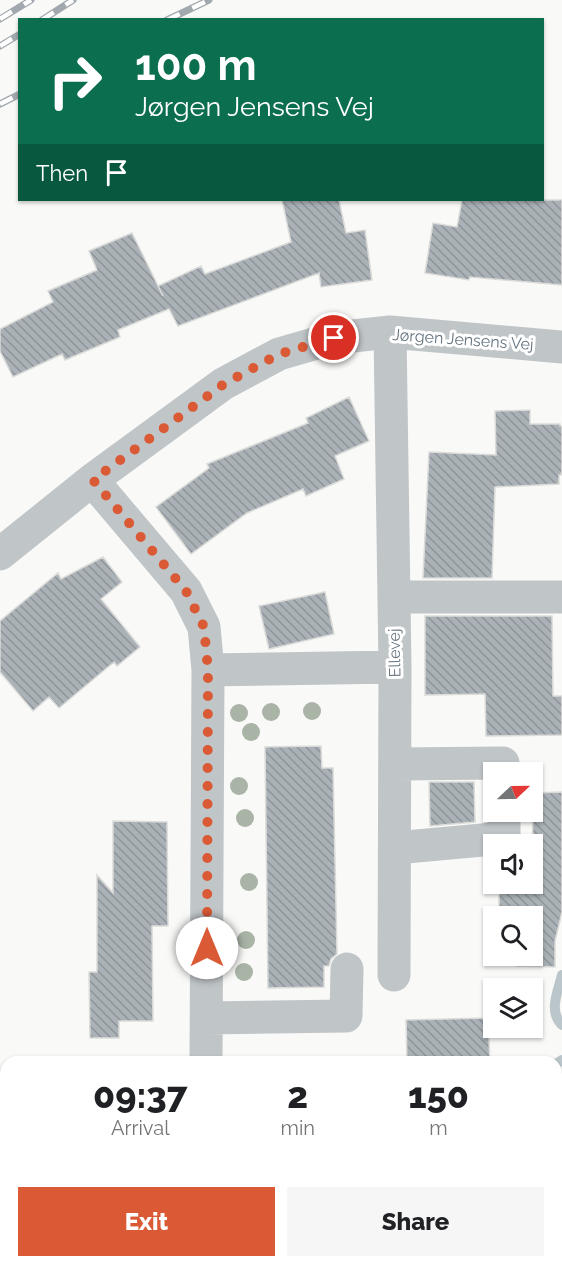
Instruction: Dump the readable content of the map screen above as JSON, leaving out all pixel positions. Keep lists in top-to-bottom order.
{
  "streets": {
    "street": ["Jørgen Jensens Vej", "Ellevej"]
  },
  "crossings": [
    ["Jørgen Jensens Vej", "Ellevej"]
  ],
  "north": "right",
  "page": {
    "turn": ["100 m", "Jørgen Jensens Vej"],
    "then": "Then",
    "eta": [
      "09:37",
      "Arrival",
      "2",
      "min",
      "150",
      "m"
    ],
    "buttons": ["Exit", "Share"]
  }
}
